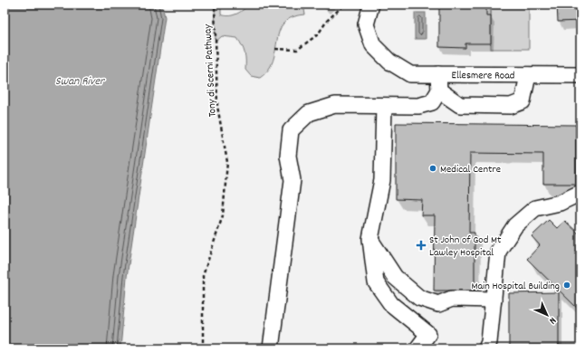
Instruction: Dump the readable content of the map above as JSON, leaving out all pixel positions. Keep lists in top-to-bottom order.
{
  "streets": {
    "street": ["Ellesmere Road"],
    "path": ["Tony di Scerni Pathway"]
  },
  "water": ["Swan River"],
  "places": {
    "other": ["Medical Centre", "Main Hospital Building"],
    "health": ["St John of God Mt Lawley Hospital"]
  },
  "north": "bottom right"
}
